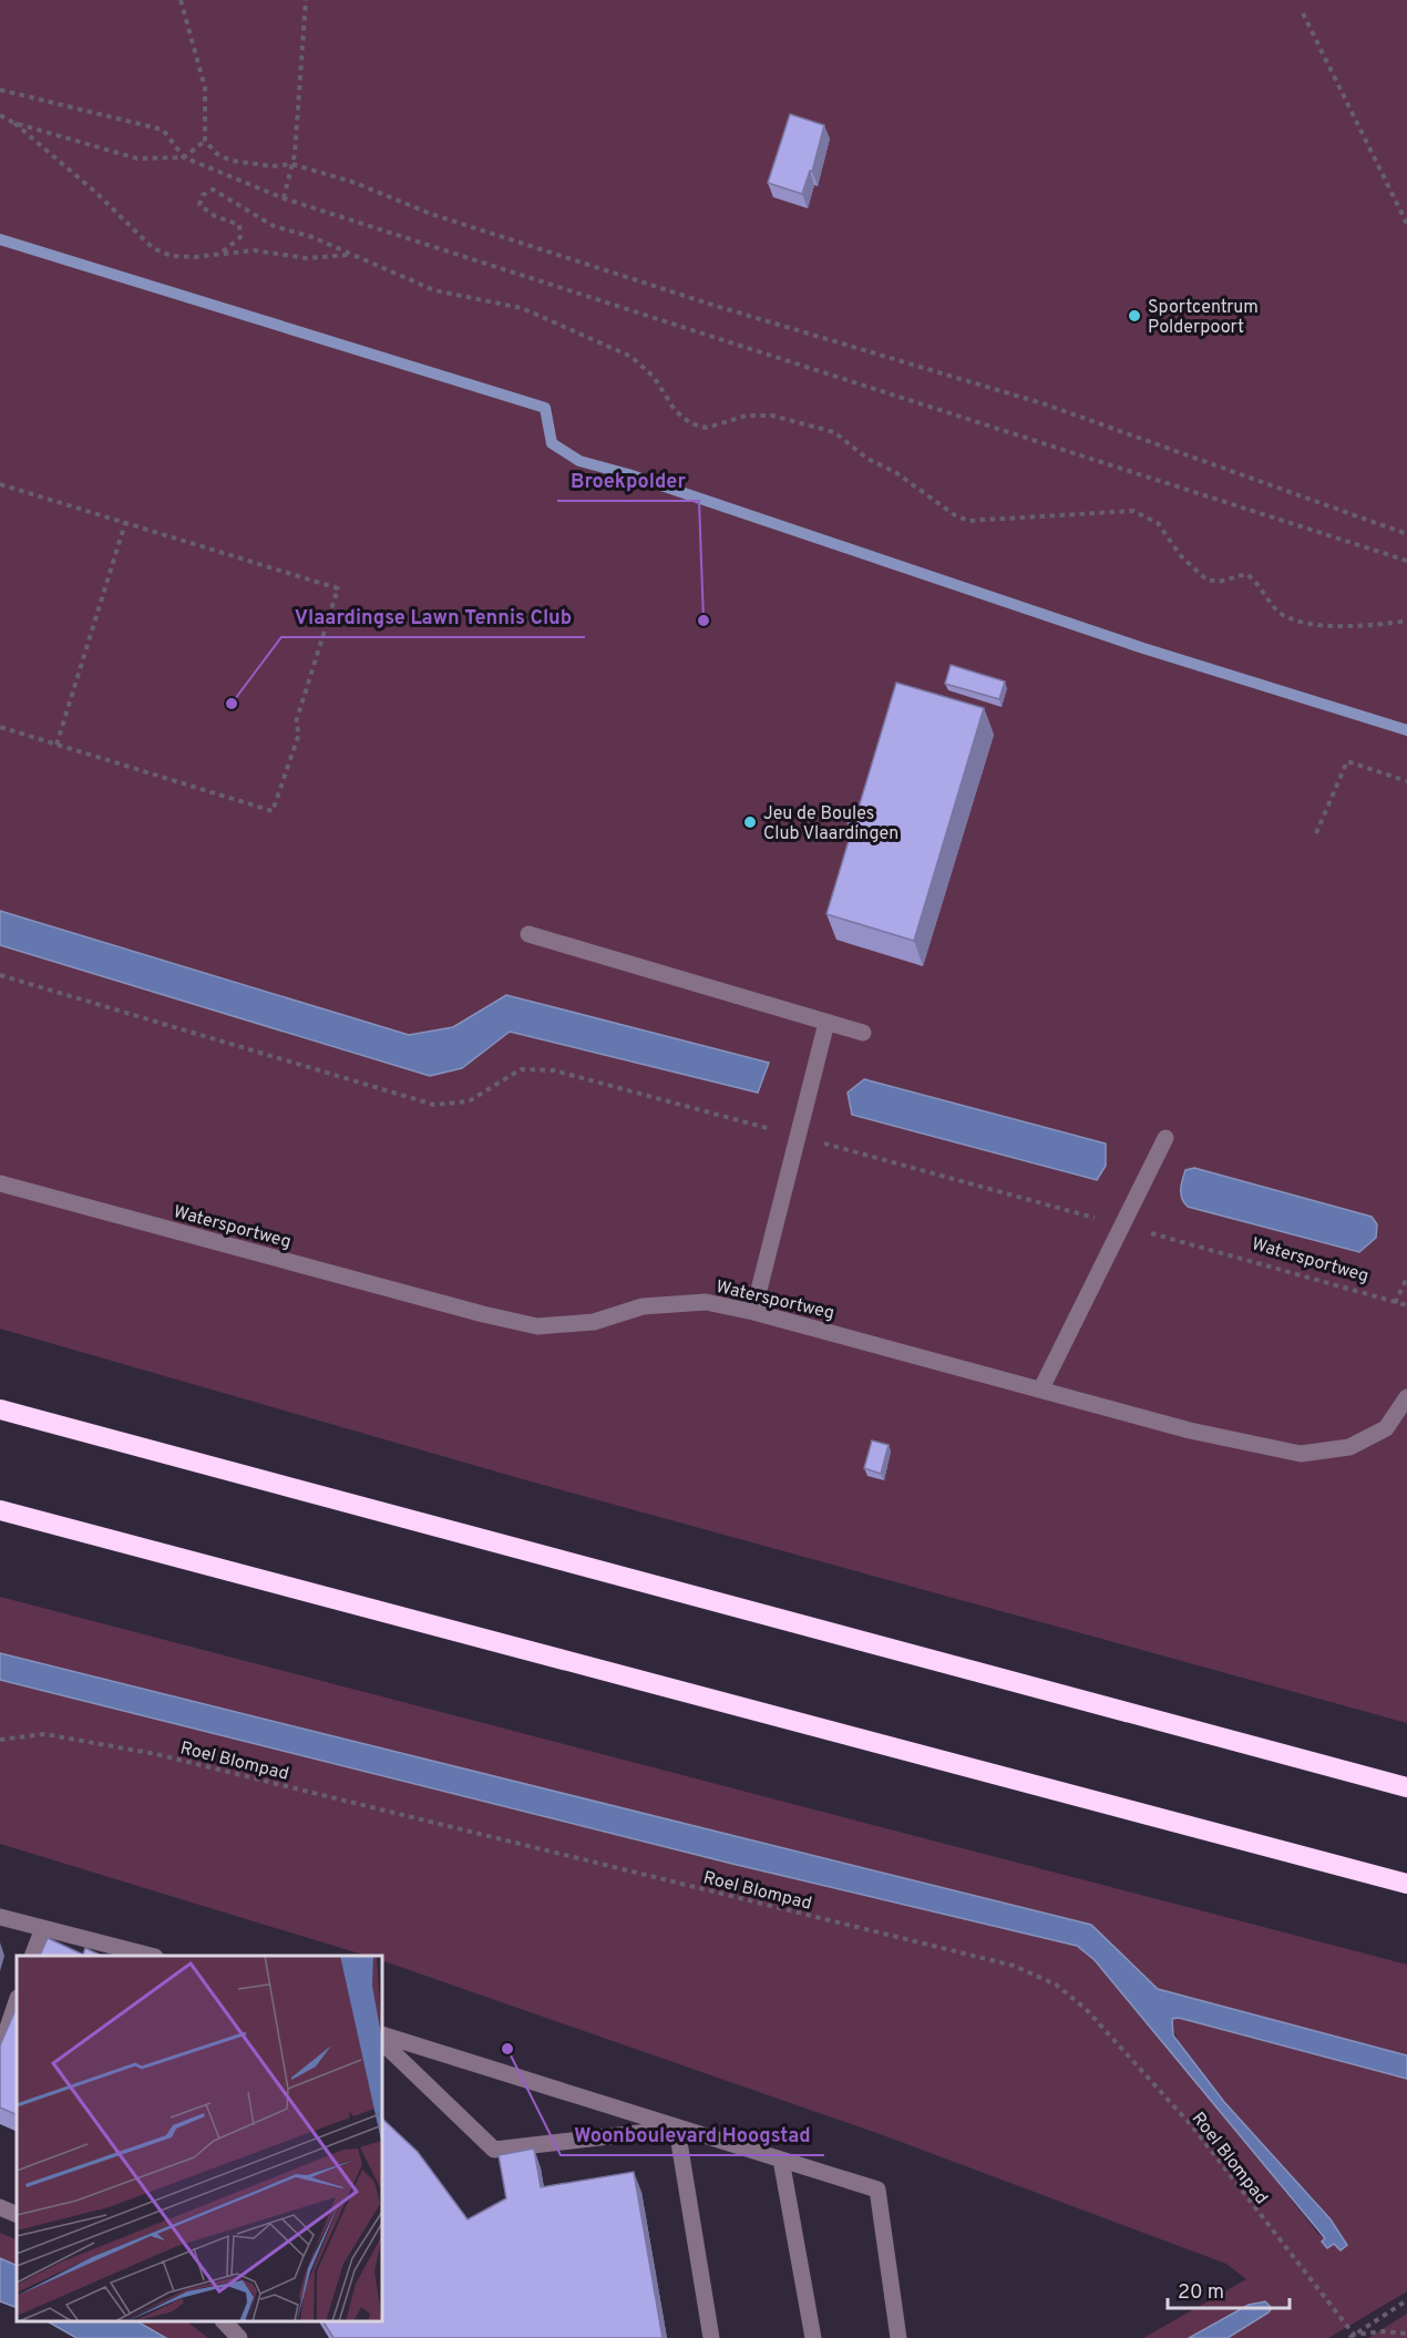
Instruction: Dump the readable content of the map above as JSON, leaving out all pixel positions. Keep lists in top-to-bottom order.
{
  "streets": {
    "street": ["Watersportweg"],
    "path": ["Roel Blompad"]
  },
  "places": [
    "Sportcentrum Polderpoort",
    "Broekpolder",
    "Vlaardingse Lawn Tennis Club",
    "Jeu de Boules Club Vlaardingen",
    "Woonboulevard Hoogstad"
  ],
  "scale_bar": "20 m"
}
